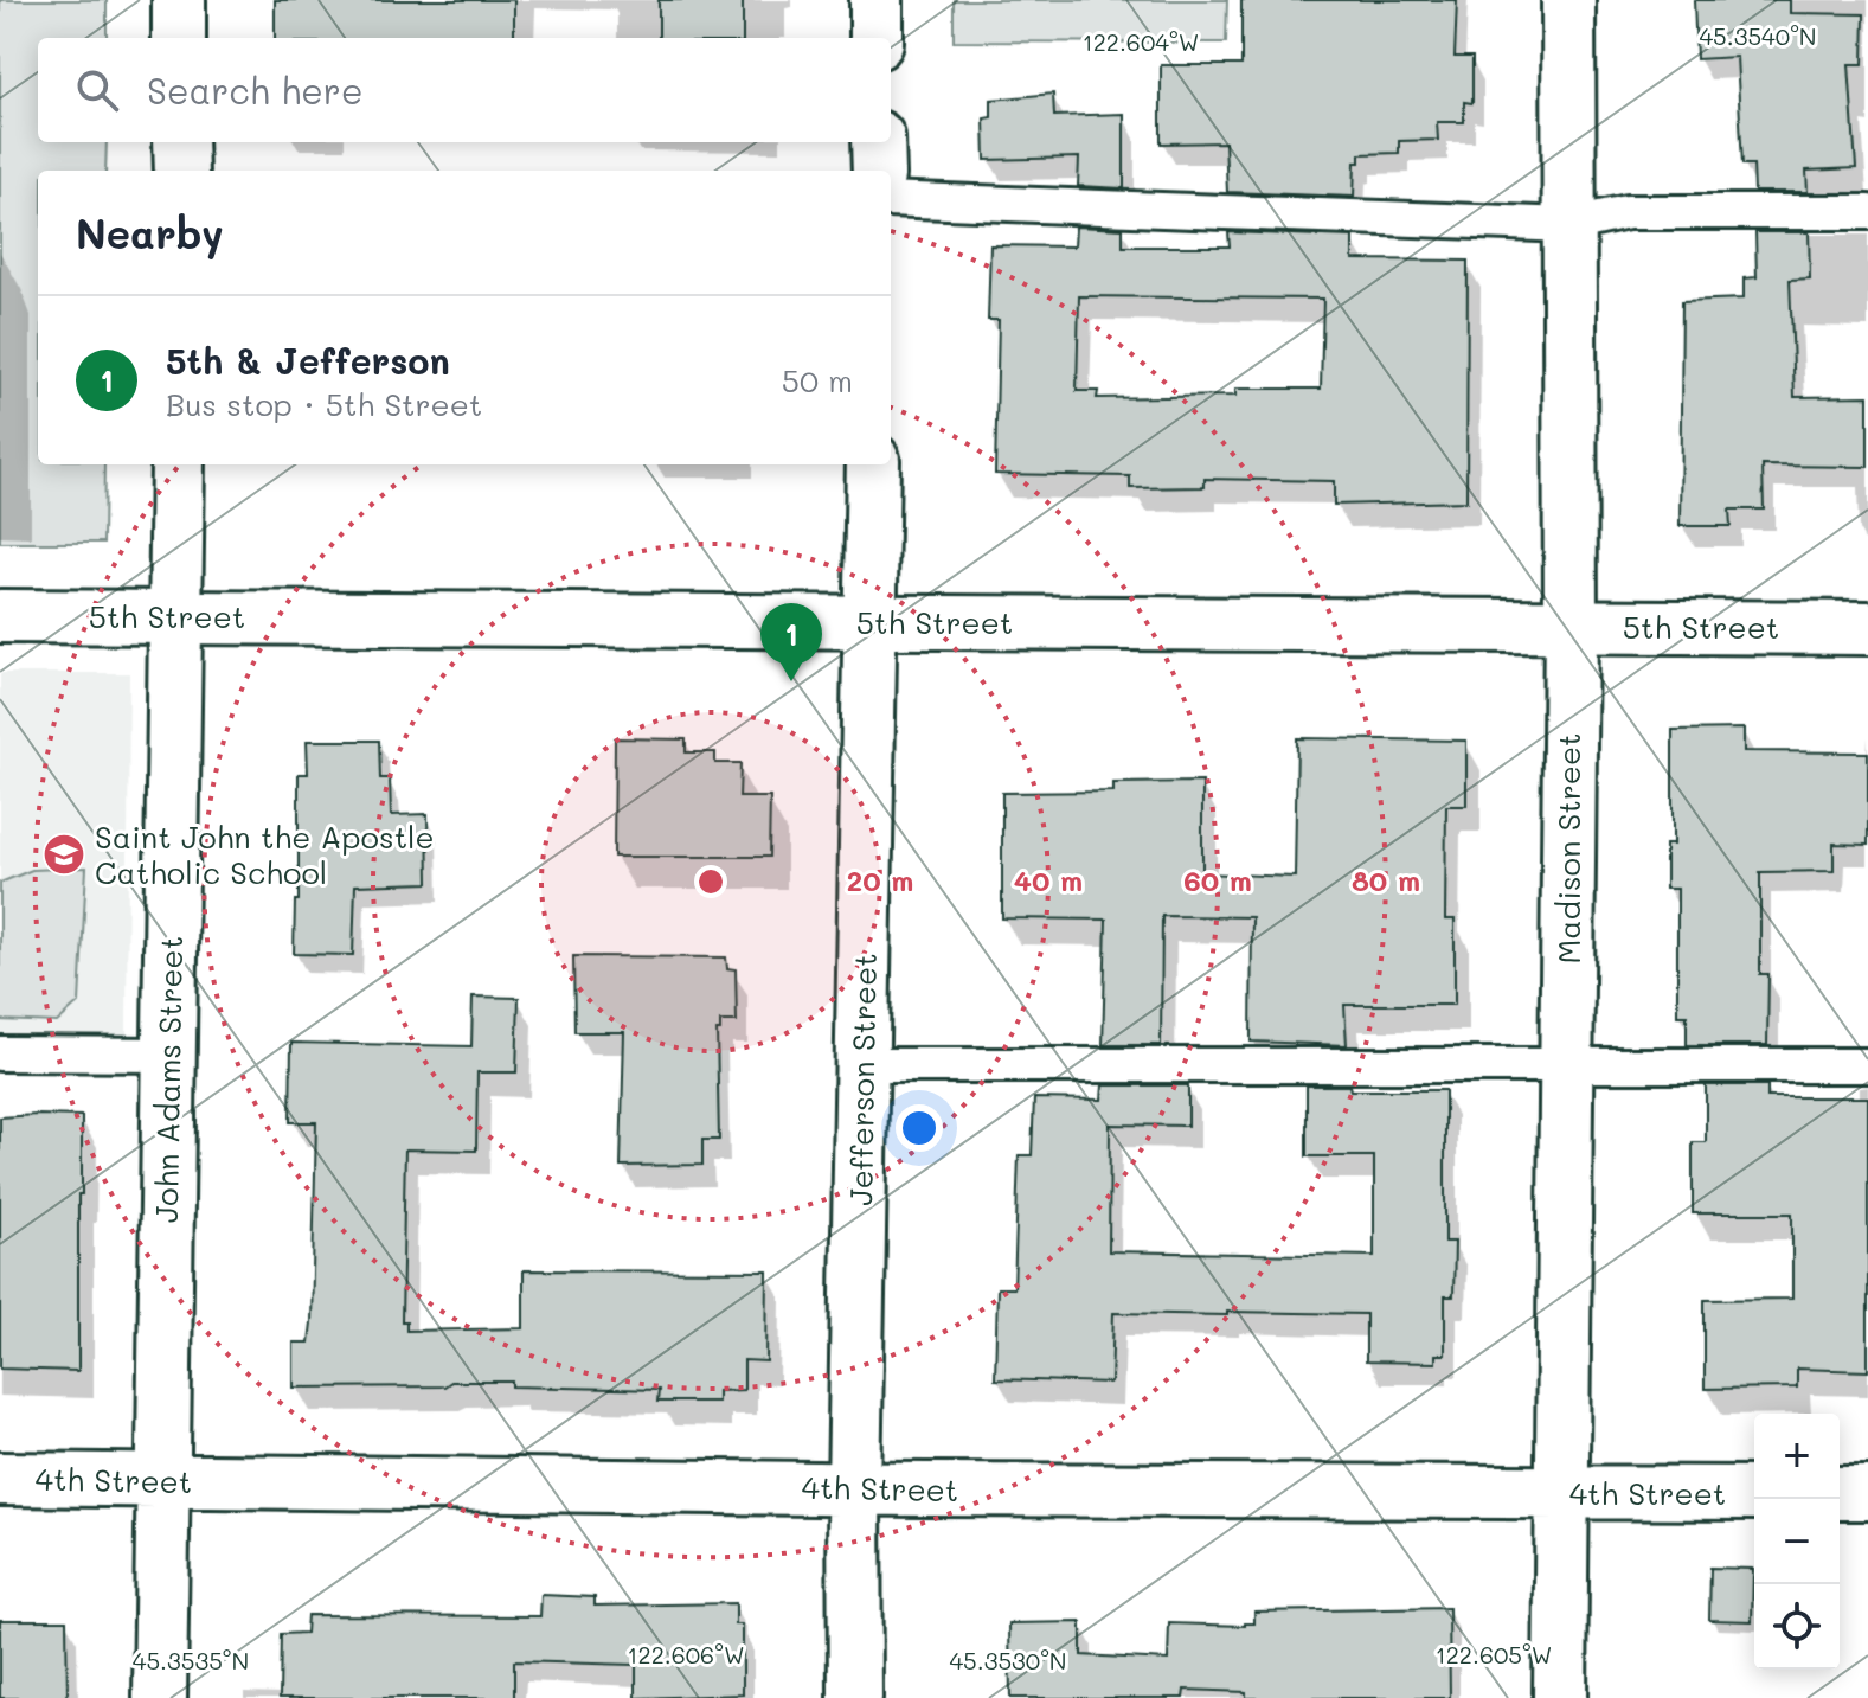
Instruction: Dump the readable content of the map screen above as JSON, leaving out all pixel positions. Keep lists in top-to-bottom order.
{
  "streets": {
    "street": [
      "5th Street",
      "Madison Street",
      "John Adams Street",
      "Jefferson Street",
      "4th Street"
    ]
  },
  "crossings": [
    ["5th Street", "Madison Street"],
    ["5th Street", "John Adams Street"],
    ["5th Street", "Jefferson Street"],
    ["Madison Street", "4th Street"],
    ["John Adams Street", "4th Street"],
    ["Jefferson Street", "4th Street"]
  ],
  "places": {
    "school or university": ["Saint John the Apostle Catholic School"]
  },
  "page": {
    "search": "Search here",
    "heading": "Nearby",
    "list": [
      {
        "mark": "1",
        "name": "5th & Jefferson",
        "note": "Bus stop · 5th Street",
        "value": "50 m"
      }
    ],
    "pins": "1",
    "map_buttons": ["+", "−"]
  },
  "coordinates": [
    "45.3540°N",
    "122.604°W",
    "122.606°W",
    "122.605°W",
    "45.3535°N",
    "45.3530°N"
  ],
  "rings": [
    "20 m",
    "40 m",
    "60 m",
    "80 m"
  ]
}
